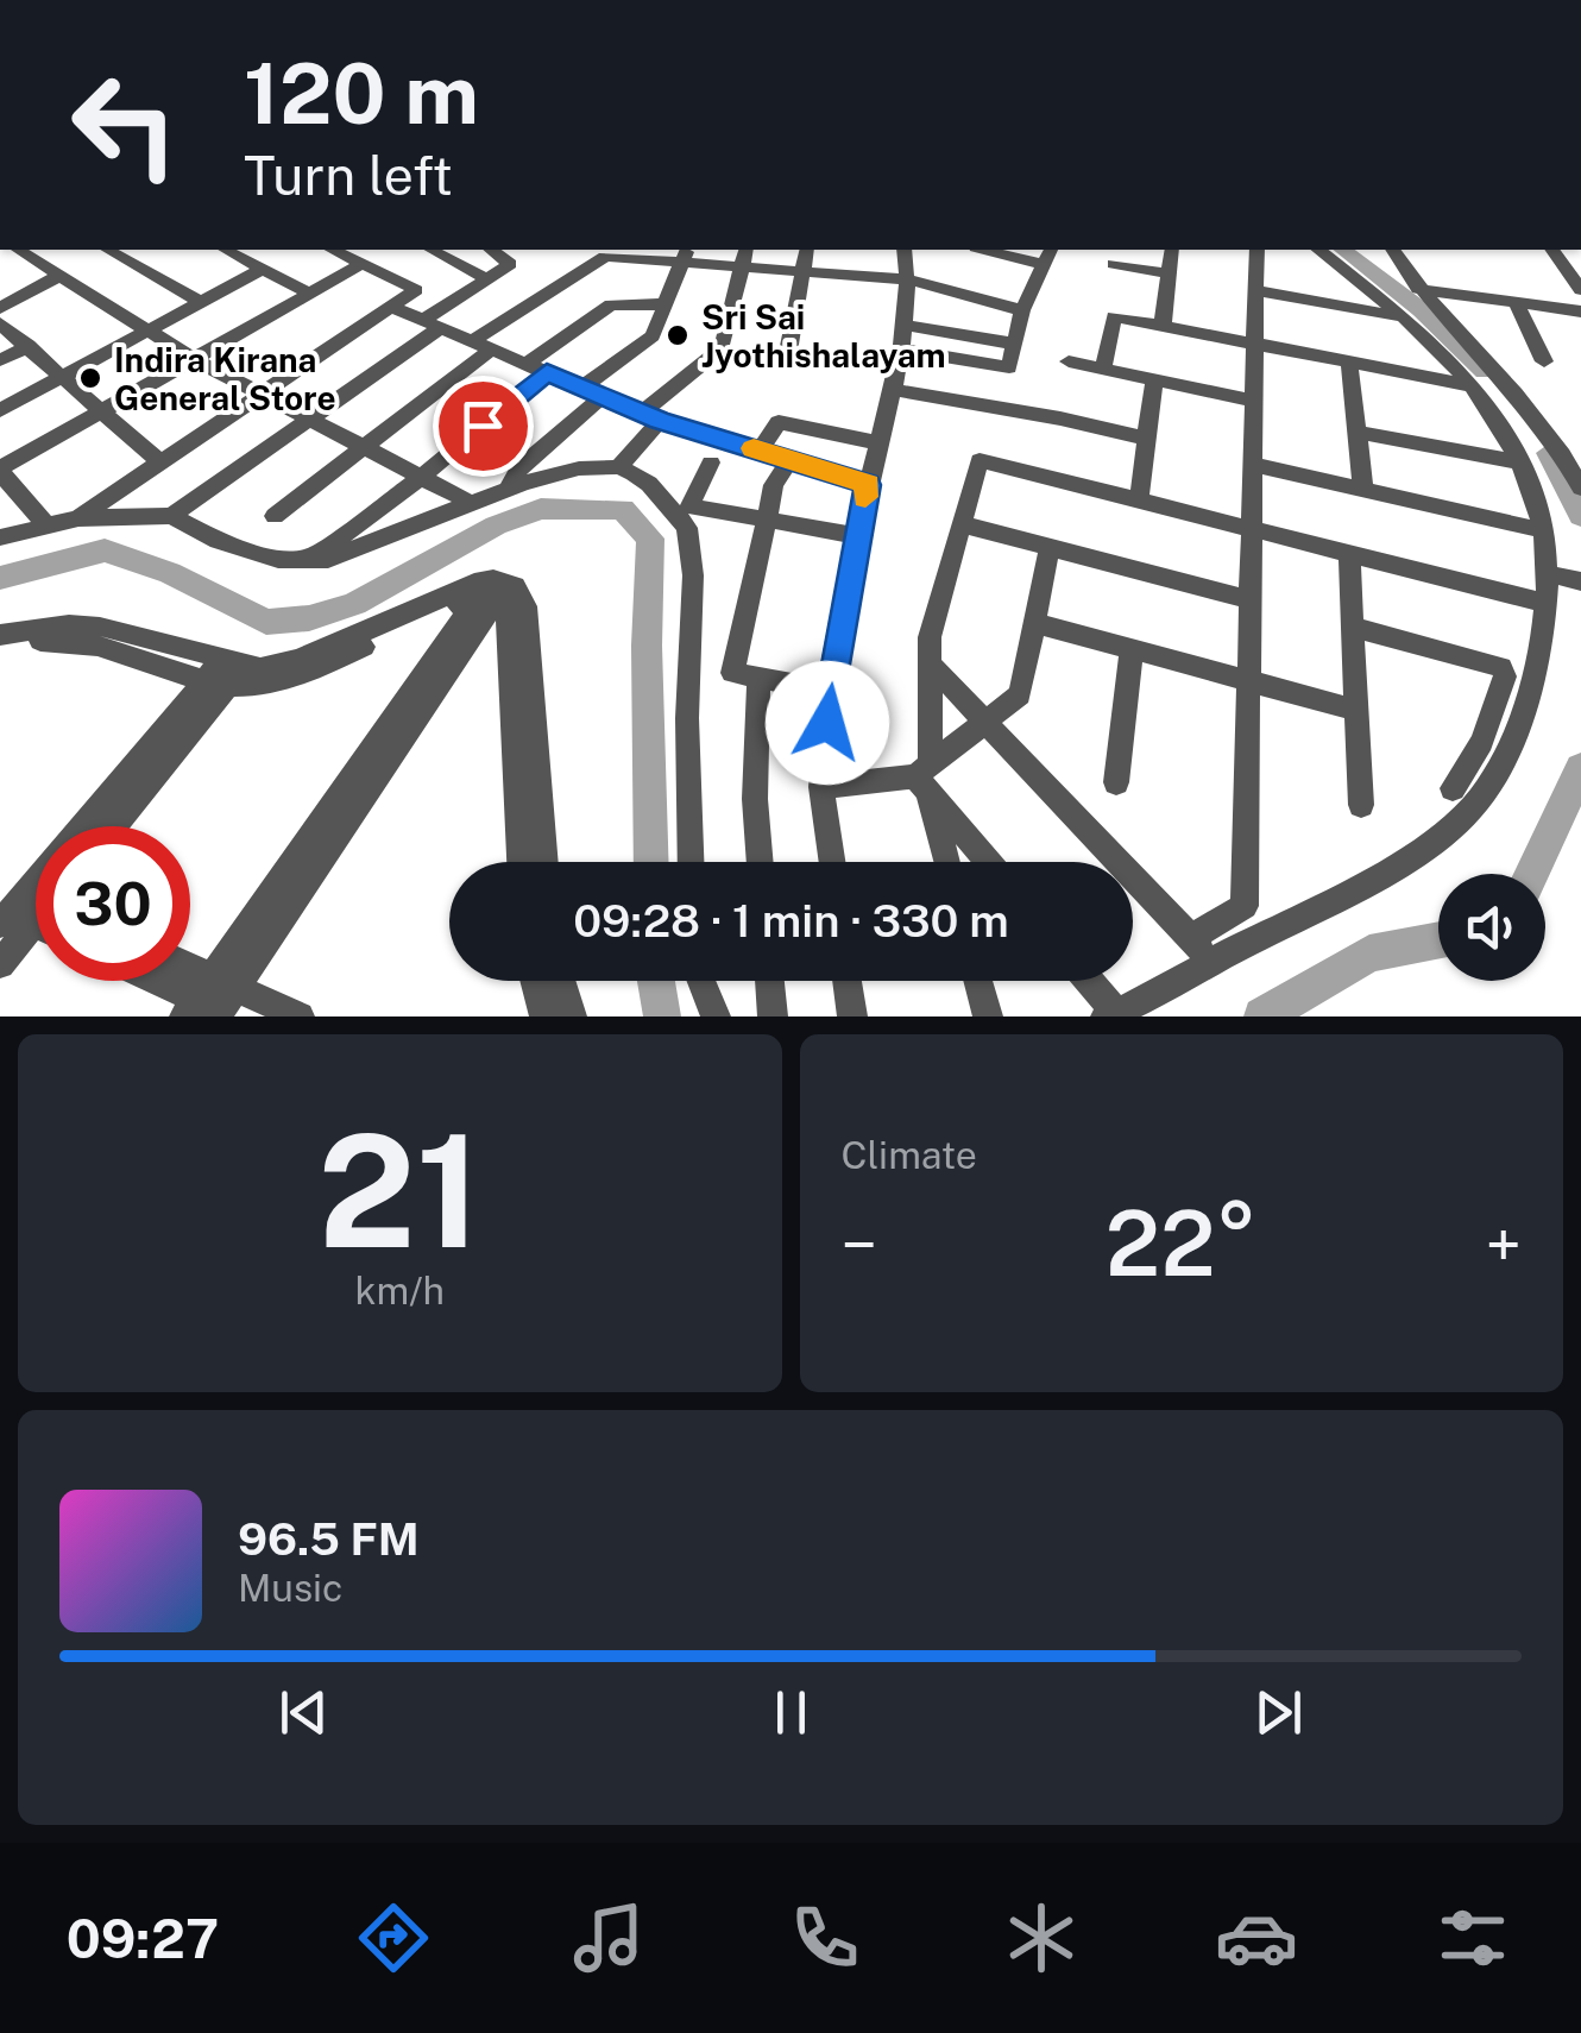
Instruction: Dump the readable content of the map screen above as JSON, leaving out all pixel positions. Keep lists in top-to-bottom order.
{
  "places": ["Sri Sai Jyothishalayam", "Indira Kirana General Store"],
  "page": {
    "turn": ["120 m", "Turn left"],
    "limit": "30",
    "trip": "09:28 · 1 min · 330 m",
    "tile": [
      ["21", "km/h"],
      "Climate"
    ],
    "heat": ["−", "22°", "+"],
    "song": ["96.5 FM", "Music"],
    "tabs": "09:27"
  }
}
